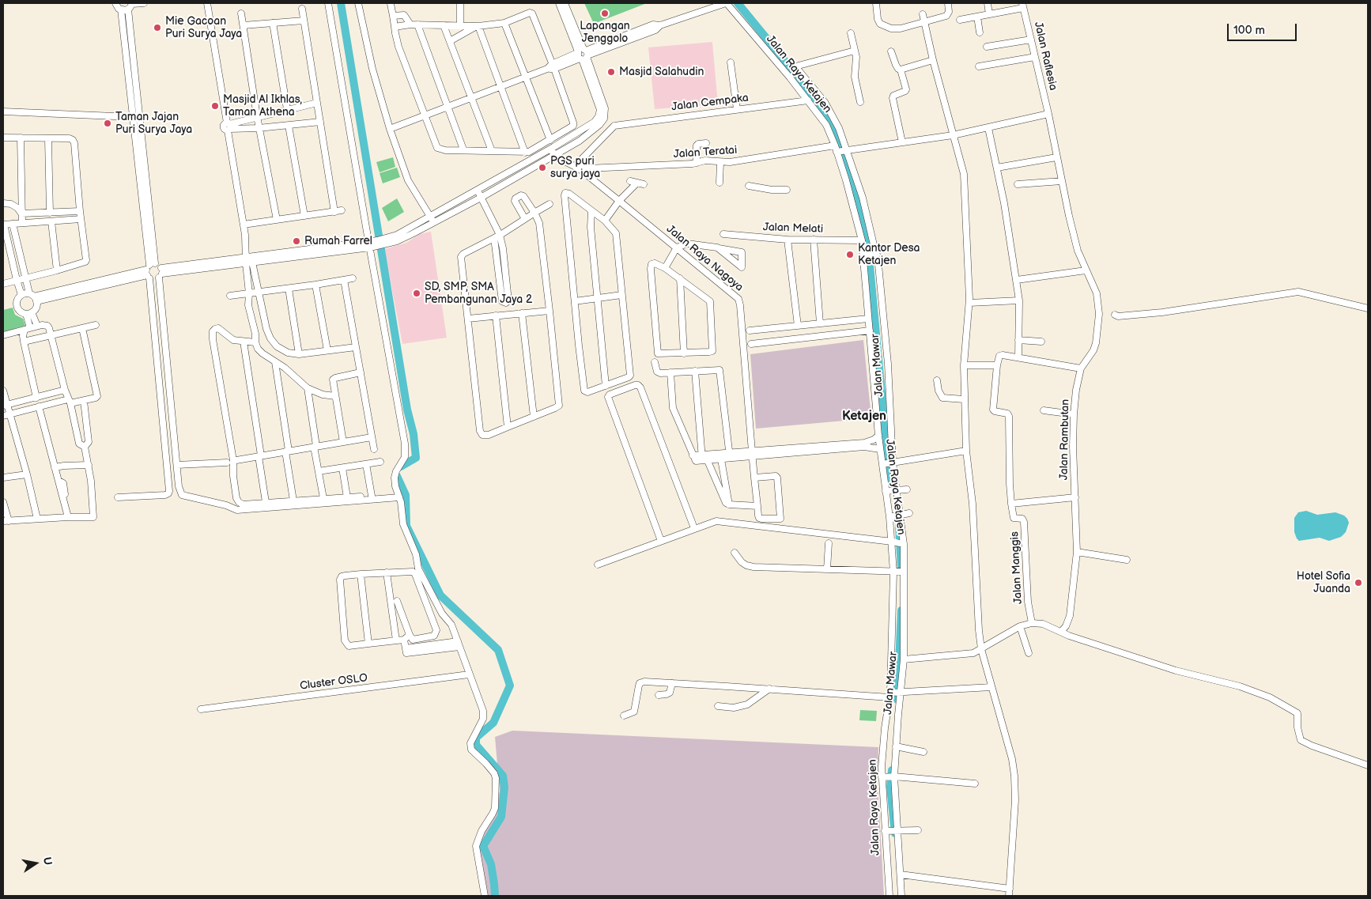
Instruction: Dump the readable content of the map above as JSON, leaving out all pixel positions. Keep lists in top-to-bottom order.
{
  "streets": {
    "street": [
      "Jalan Raflesia",
      "Jalan Raya Ketajen",
      "Jalan Cempaka",
      "Jalan Teratai",
      "Jalan Melati",
      "Jalan Raya Nagoya",
      "Jalan Mawar",
      "Jalan Rambutan",
      "Jalan Manggis",
      "Cluster OSLO"
    ]
  },
  "crossings": [
    ["Jalan Raflesia", "Jalan Teratai"],
    ["Jalan Raflesia", "Jalan Rambutan"],
    ["Jalan Raya Ketajen", "Jalan Cempaka"],
    ["Jalan Raya Ketajen", "Jalan Teratai"],
    ["Jalan Raya Ketajen", "Jalan Melati"],
    ["Jalan Raya Ketajen", "Jalan Mawar"],
    ["Jalan Teratai", "Jalan Raya Nagoya"],
    ["Jalan Teratai", "Jalan Mawar"],
    ["Jalan Teratai", "Jalan Rambutan"]
  ],
  "districts": ["Ketajen"],
  "places": [
    "Lapangan Jenggolo",
    "Mie Gacoan Puri Surya Jaya",
    "Masjid Salahudin",
    "Masjid Al Ikhlas, Taman Athena",
    "Taman Jajan Puri Surya Jaya",
    "PGS puri surya jaya",
    "Rumah Farrel",
    "Kantor Desa Ketajen",
    "SD, SMP, SMA Pembangunan Jaya 2",
    "Hotel Sofia Juanda"
  ],
  "scale_bar": "100 m",
  "north": "right"
}
